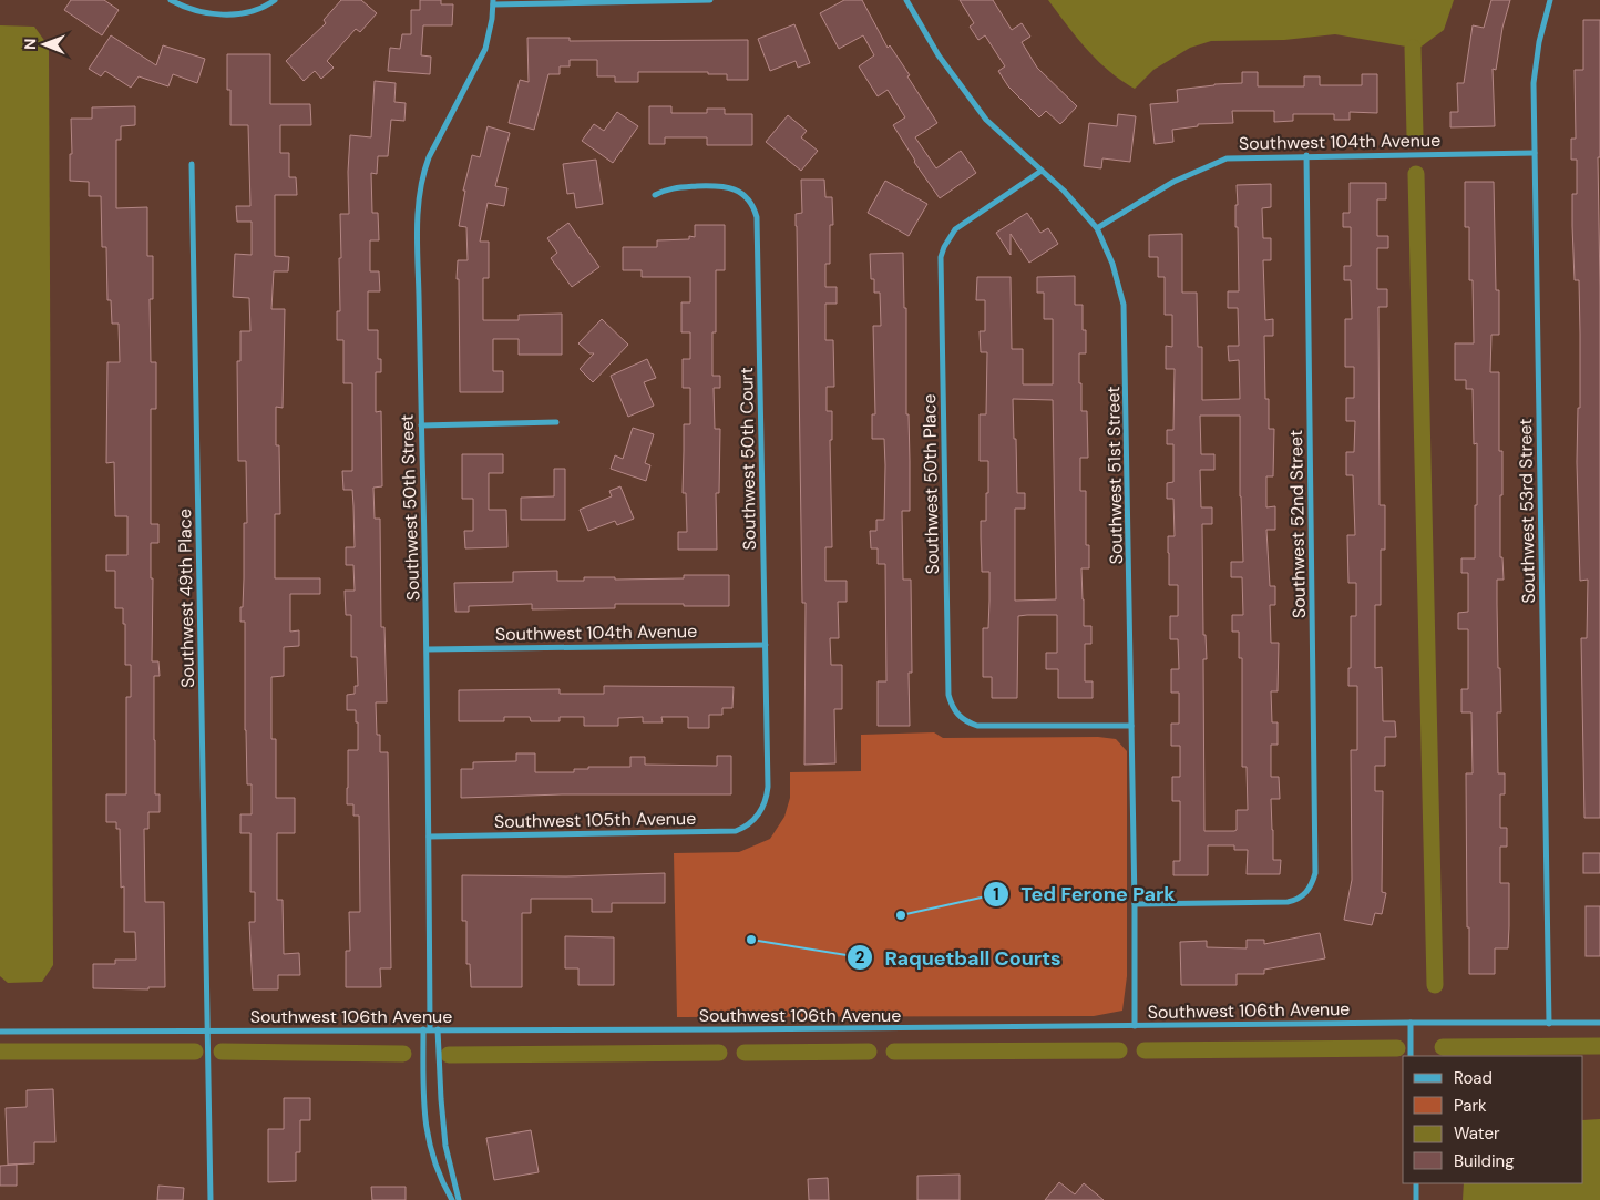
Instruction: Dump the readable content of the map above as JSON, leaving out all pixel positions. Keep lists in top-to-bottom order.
{
  "streets": {
    "street": [
      "Southwest 104th Avenue",
      "Southwest 50th Court",
      "Southwest 51st Street",
      "Southwest 50th Place",
      "Southwest 50th Street",
      "Southwest 53rd Street",
      "Southwest 52nd Street",
      "Southwest 49th Place",
      "Southwest 105th Avenue",
      "Southwest 106th Avenue"
    ]
  },
  "crossings": [
    ["Southwest 104th Avenue", "Southwest 50th Court"],
    ["Southwest 104th Avenue", "Southwest 51st Street"],
    ["Southwest 104th Avenue", "Southwest 50th Street"],
    ["Southwest 104th Avenue", "Southwest 53rd Street"],
    ["Southwest 104th Avenue", "Southwest 52nd Street"],
    ["Southwest 50th Court", "Southwest 105th Avenue"],
    ["Southwest 51st Street", "Southwest 50th Place"],
    ["Southwest 51st Street", "Southwest 52nd Street"],
    ["Southwest 51st Street", "Southwest 106th Avenue"],
    ["Southwest 50th Street", "Southwest 105th Avenue"],
    ["Southwest 50th Street", "Southwest 106th Avenue"],
    ["Southwest 53rd Street", "Southwest 106th Avenue"],
    ["Southwest 49th Place", "Southwest 106th Avenue"]
  ],
  "places": ["Ted Ferone Park", "Raquetball Courts"],
  "legend": [
    "Road",
    "Park",
    "Water",
    "Building"
  ],
  "north": "left"
}
